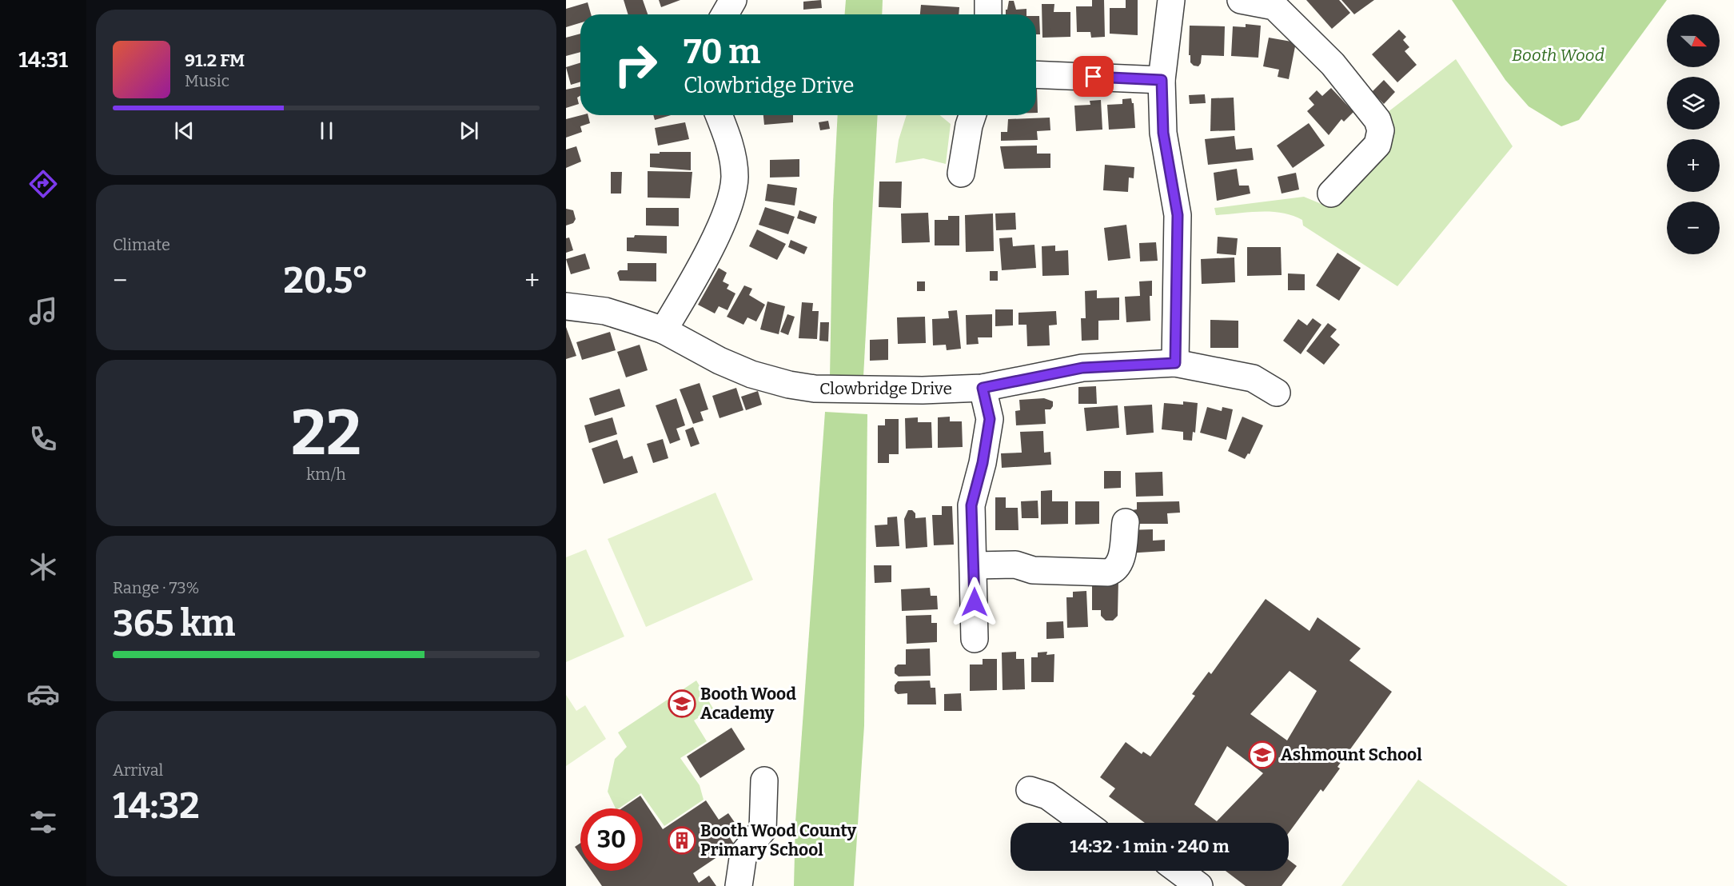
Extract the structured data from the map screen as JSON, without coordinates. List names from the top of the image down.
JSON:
{
  "streets": {
    "street": ["Clowbridge Drive"]
  },
  "parks": ["Booth Wood"],
  "places": {
    "school or university": ["Booth Wood Academy", "Ashmount School"],
    "building": ["Booth Wood County Primary School"]
  },
  "north": "right",
  "page": {
    "tabs": "14:31",
    "map_buttons": ["+", "−"],
    "turn": ["70 m", "Clowbridge Drive"],
    "song": ["91.2 FM", "Music"],
    "tile": [
      "Climate",
      ["22", "km/h"],
      ["Range · 73%", "365 km"],
      ["Arrival", "14:32"]
    ],
    "heat": ["−", "20.5°", "+"],
    "limit": "30",
    "trip": "14:32 · 1 min · 240 m"
  }
}
